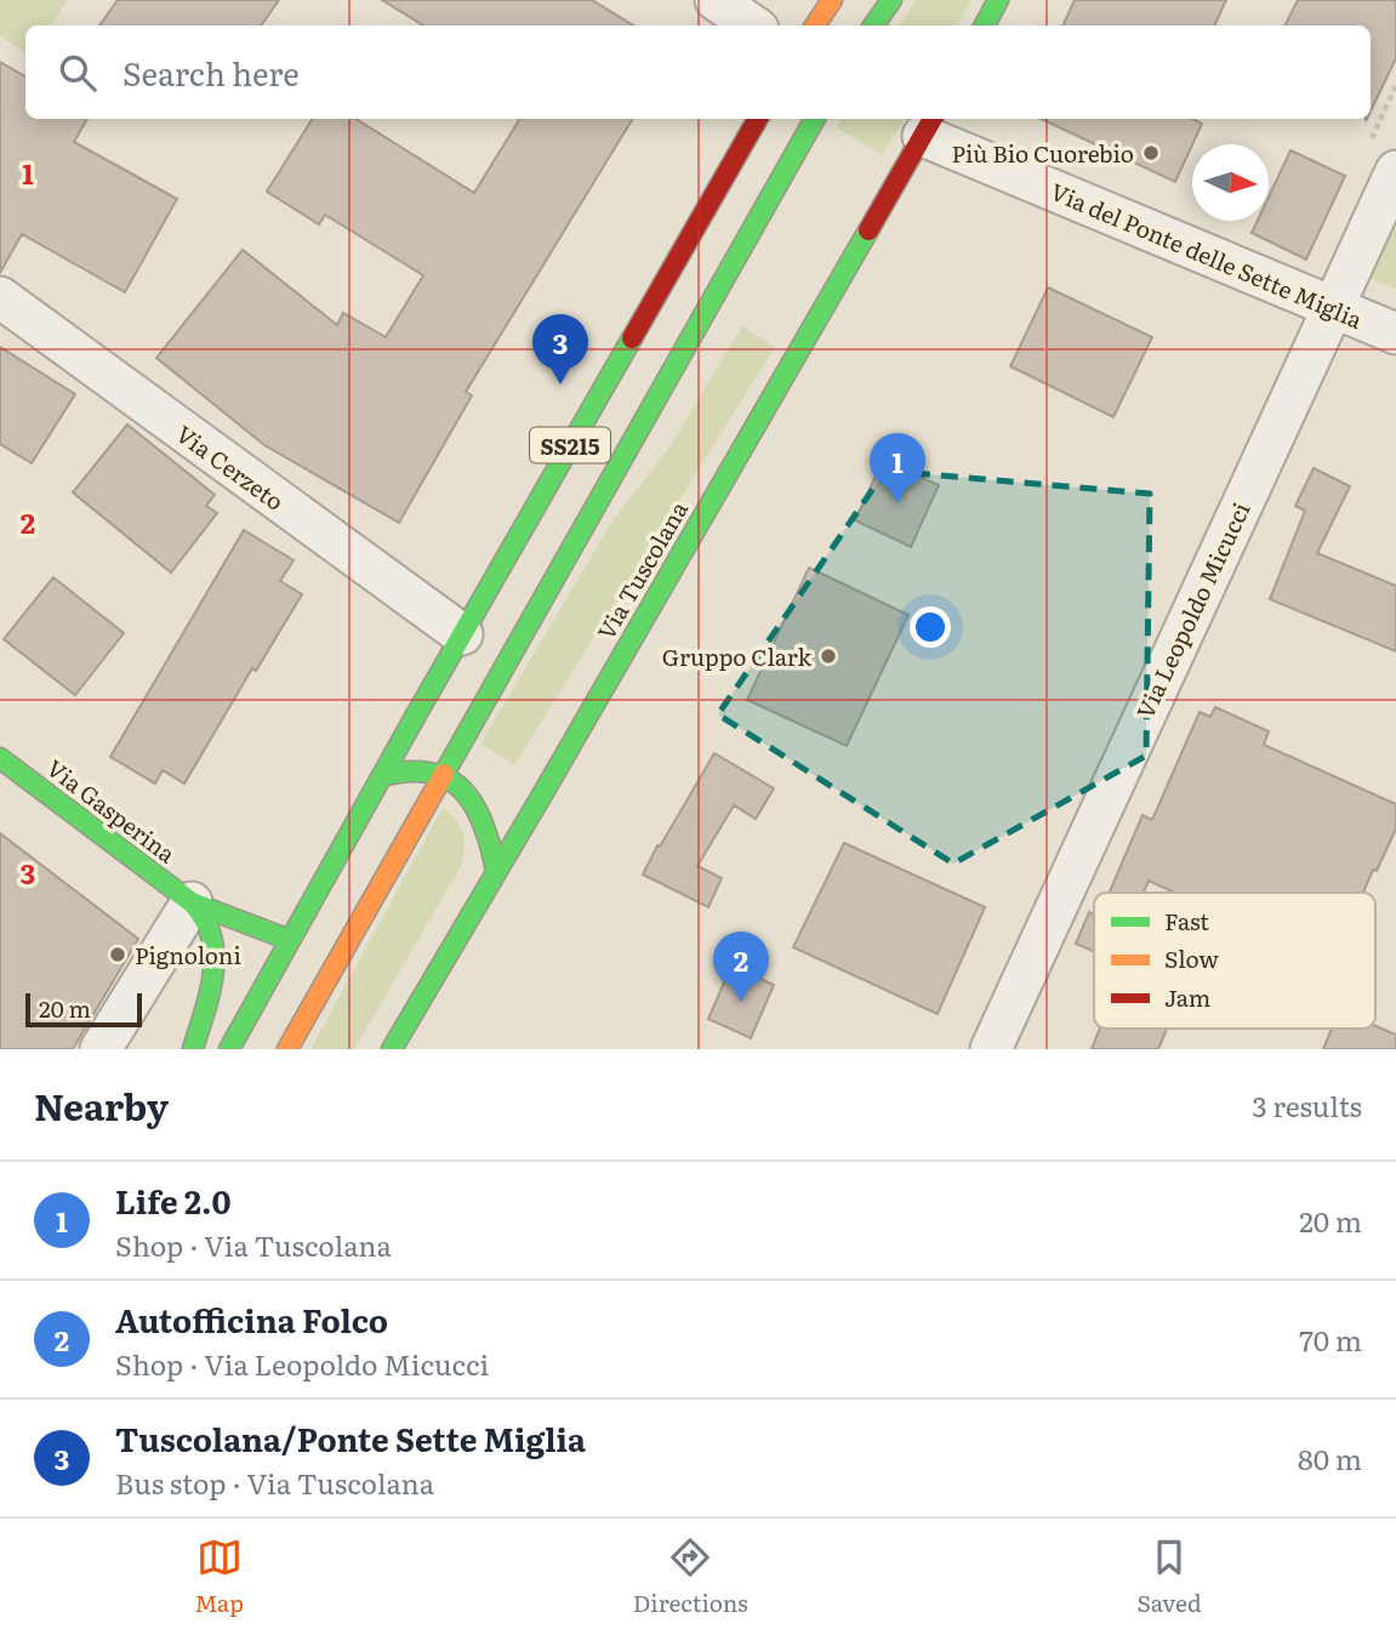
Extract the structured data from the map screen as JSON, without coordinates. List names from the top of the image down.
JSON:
{
  "streets": {
    "main road": ["SS215", "Via Tuscolana", "Via Gasperina"],
    "street": ["Via del Ponte delle Sette Miglia", "Via Cerzeto", "Via Leopoldo Micucci"]
  },
  "crossings": [
    ["Via del Ponte delle Sette Miglia", "Via Tuscolana"],
    ["Via del Ponte delle Sette Miglia", "Via Leopoldo Micucci"],
    ["SS215", "Via Cerzeto"]
  ],
  "places": ["Più Bio Cuorebio", "Gruppo Clark", "Pignoloni"],
  "legend": ["Fast", "Slow", "Jam"],
  "scale_bar": "20 m",
  "north": "right",
  "page": {
    "search": "Search here",
    "pins": ["3", "1", "2"],
    "scale": "20 m",
    "heading": ["Nearby", "3 results"],
    "list": [
      {
        "mark": "1",
        "name": "Life 2.0",
        "note": "Shop · Via Tuscolana",
        "value": "20 m"
      },
      {
        "mark": "2",
        "name": "Autofficina Folco",
        "note": "Shop · Via Leopoldo Micucci",
        "value": "70 m"
      },
      {
        "mark": "3",
        "name": "Tuscolana/Ponte Sette Miglia",
        "note": "Bus stop · Via Tuscolana",
        "value": "80 m"
      }
    ],
    "nav": ["Map", "Directions", "Saved"]
  },
  "grid": {
    "rows": ["1", "2", "3"]
  }
}
